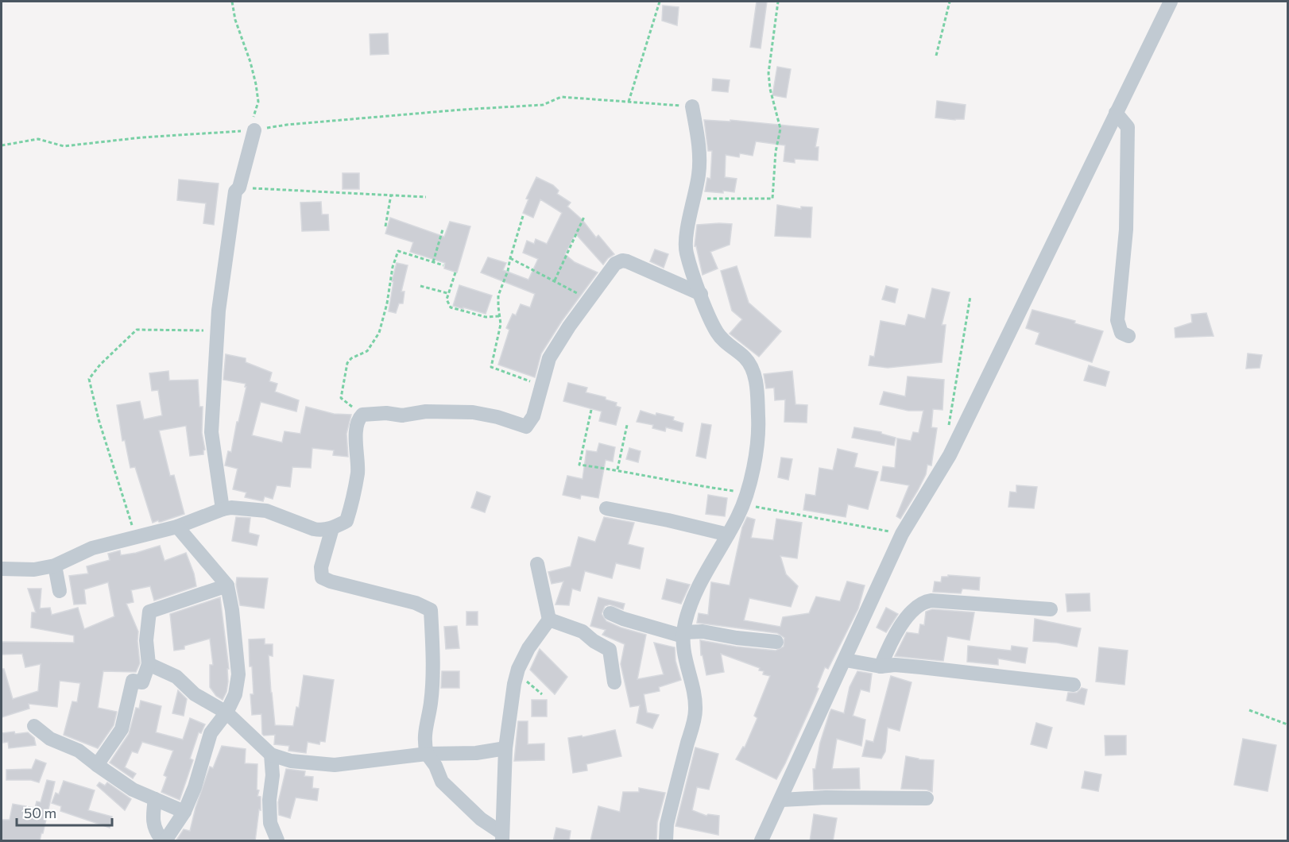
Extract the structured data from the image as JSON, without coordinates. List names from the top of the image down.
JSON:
{
  "scale_bar": "50 m"
}
